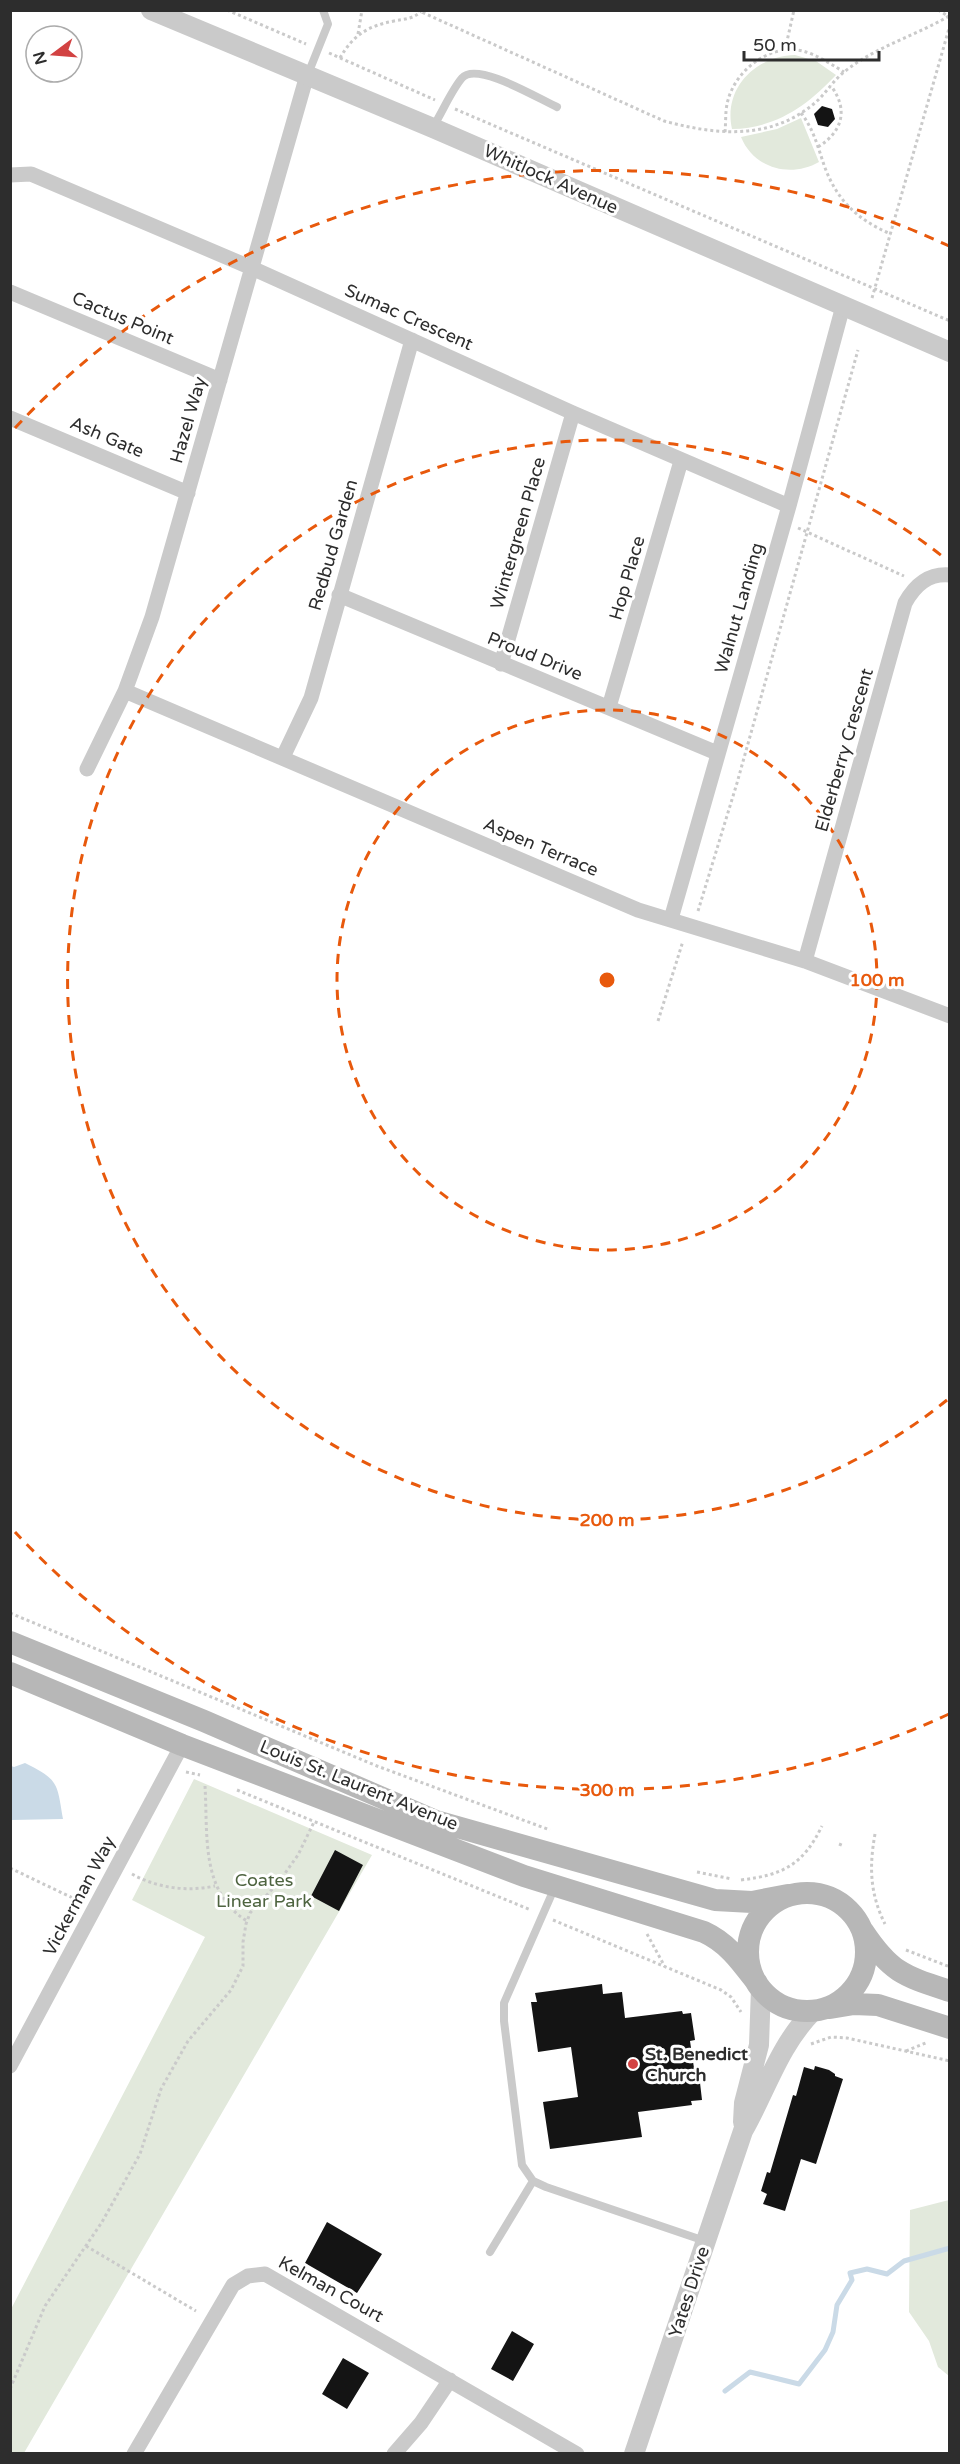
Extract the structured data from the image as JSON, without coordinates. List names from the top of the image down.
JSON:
{
  "streets": {
    "main road": ["Louis St. Laurent Avenue"],
    "street": [
      "Whitlock Avenue",
      "Sumac Crescent",
      "Cactus Point",
      "Hazel Way",
      "Ash Gate",
      "Wintergreen Place",
      "Redbud Garden",
      "Hop Place",
      "Walnut Landing",
      "Proud Drive",
      "Elderberry Crescent",
      "Aspen Terrace",
      "Vickerman Way",
      "Kelman Court",
      "Yates Drive"
    ]
  },
  "crossings": [
    ["Whitlock Avenue", "Hazel Way"],
    ["Whitlock Avenue", "Walnut Landing"],
    ["Sumac Crescent", "Hazel Way"],
    ["Sumac Crescent", "Wintergreen Place"],
    ["Sumac Crescent", "Redbud Garden"],
    ["Sumac Crescent", "Hop Place"],
    ["Sumac Crescent", "Walnut Landing"],
    ["Cactus Point", "Hazel Way"],
    ["Hazel Way", "Ash Gate"],
    ["Hazel Way", "Aspen Terrace"],
    ["Wintergreen Place", "Proud Drive"],
    ["Redbud Garden", "Proud Drive"],
    ["Redbud Garden", "Aspen Terrace"],
    ["Hop Place", "Proud Drive"],
    ["Walnut Landing", "Proud Drive"],
    ["Walnut Landing", "Aspen Terrace"],
    ["Elderberry Crescent", "Aspen Terrace"],
    ["Louis St. Laurent Avenue", "Vickerman Way"],
    ["Louis St. Laurent Avenue", "Yates Drive"]
  ],
  "parks": ["Coates Linear Park"],
  "places": ["St. Benedict Church"],
  "scale_bar": "50 m",
  "north": "left",
  "rings": ["100 m", "200 m", "300 m"]
}
